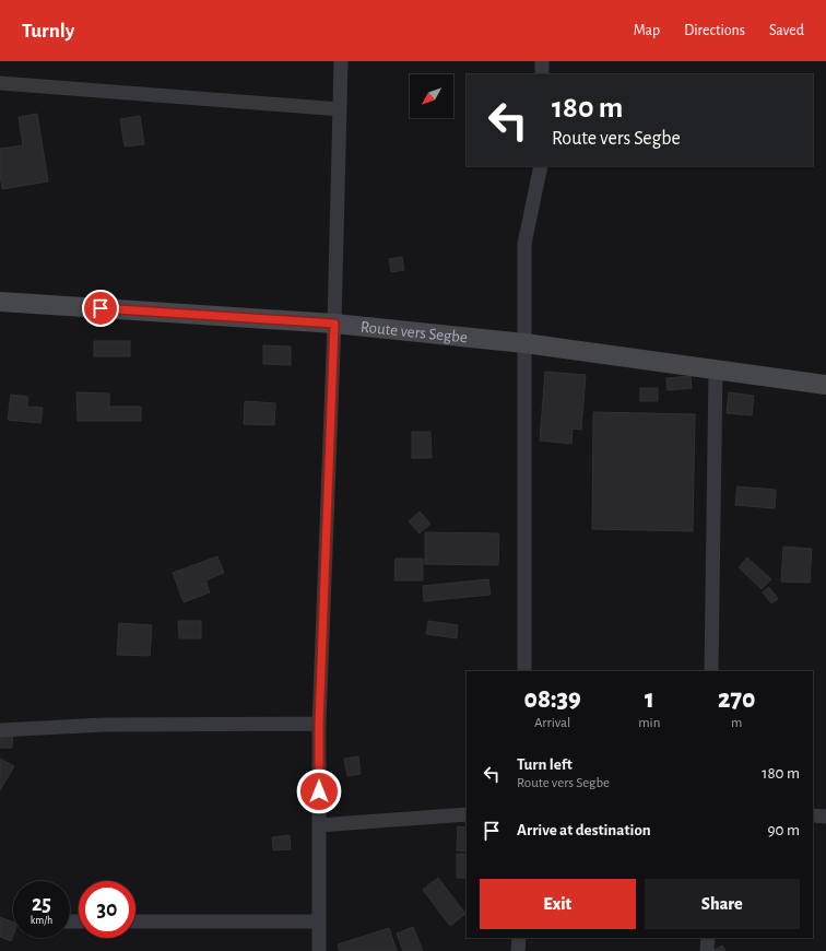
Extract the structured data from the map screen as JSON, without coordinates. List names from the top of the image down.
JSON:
{
  "streets": {
    "main road": ["Route vers Segbe"]
  },
  "north": "bottom left",
  "page": {
    "header": "Turnly",
    "nav": ["Map", "Directions", "Saved"],
    "turn": ["180 m", "Route vers Segbe"],
    "eta": [
      "08:39",
      "Arrival",
      "1",
      "min",
      "270",
      "m"
    ],
    "list": [
      {
        "name": "Turn left",
        "note": "Route vers Segbe",
        "value": "180 m"
      },
      {
        "name": "Arrive at destination",
        "value": "90 m"
      }
    ],
    "buttons": ["Exit", "Share"],
    "speed": "25 km/h",
    "limit": "30"
  }
}
